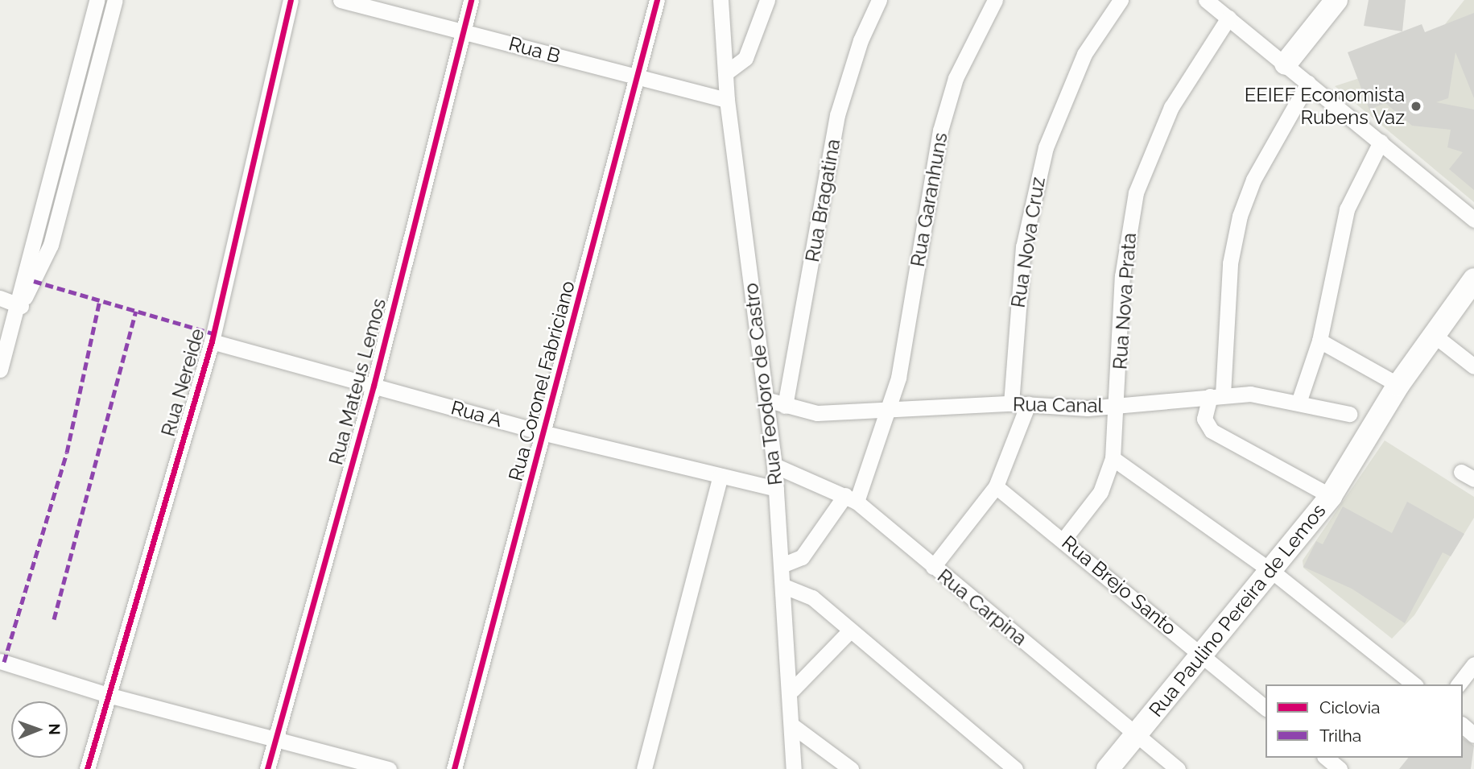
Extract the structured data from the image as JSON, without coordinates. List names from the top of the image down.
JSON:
{
  "streets": {
    "street": [
      "Rua B",
      "Rua Garanhuns",
      "Rua Bragatina",
      "Rua Nova Cruz",
      "Rua Nova Prata",
      "Rua Coronel Fabriciano",
      "Rua Mateus Lemos",
      "Rua Nereide",
      "Rua Teodoro de Castro",
      "Rua Canal",
      "Rua A",
      "Rua Brejo Santo",
      "Rua Carpina",
      "Rua Paulino Pereira de Lemos"
    ]
  },
  "crossings": [
    ["Rua B", "Rua Coronel Fabriciano"],
    ["Rua B", "Rua Mateus Lemos"],
    ["Rua B", "Rua Teodoro de Castro"],
    ["Rua Garanhuns", "Rua Teodoro de Castro"],
    ["Rua Garanhuns", "Rua Canal"],
    ["Rua Garanhuns", "Rua Carpina"],
    ["Rua Bragatina", "Rua Canal"],
    ["Rua Nova Cruz", "Rua Canal"],
    ["Rua Nova Prata", "Rua Canal"],
    ["Rua Nova Prata", "Rua Brejo Santo"],
    ["Rua Coronel Fabriciano", "Rua A"],
    ["Rua Mateus Lemos", "Rua A"],
    ["Rua Nereide", "Rua A"],
    ["Rua Teodoro de Castro", "Rua Canal"],
    ["Rua Teodoro de Castro", "Rua A"],
    ["Rua Teodoro de Castro", "Rua Carpina"],
    ["Rua Brejo Santo", "Rua Paulino Pereira de Lemos"],
    ["Rua Carpina", "Rua Paulino Pereira de Lemos"]
  ],
  "places": ["EEIEF Economista Rubens Vaz"],
  "legend": ["Ciclovia", "Trilha"],
  "north": "right"
}
